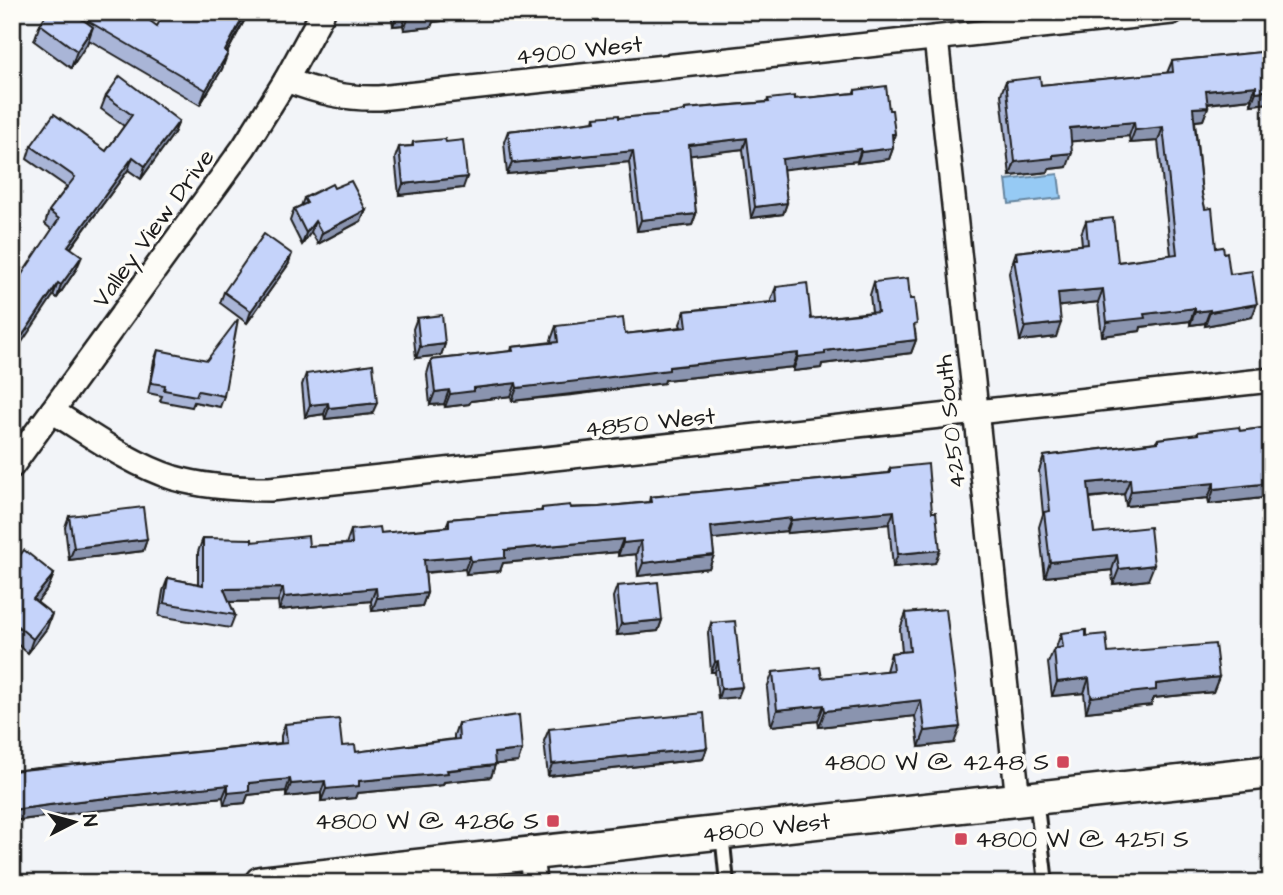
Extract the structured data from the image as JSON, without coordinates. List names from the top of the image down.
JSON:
{
  "streets": {
    "main road": ["4800 West"],
    "street": [
      "4900 West",
      "Valley View Drive",
      "4850 West",
      "4250 South"
    ]
  },
  "crossings": [
    ["4900 West", "Valley View Drive"],
    ["4900 West", "4250 South"],
    ["Valley View Drive", "4850 West"],
    ["4850 West", "4250 South"],
    ["4250 South", "4800 West"]
  ],
  "places": {
    "transit": ["4800 W @ 4248 S", "4800 W @ 4286 S", "4800 W @ 4251 S"]
  },
  "north": "right"
}
